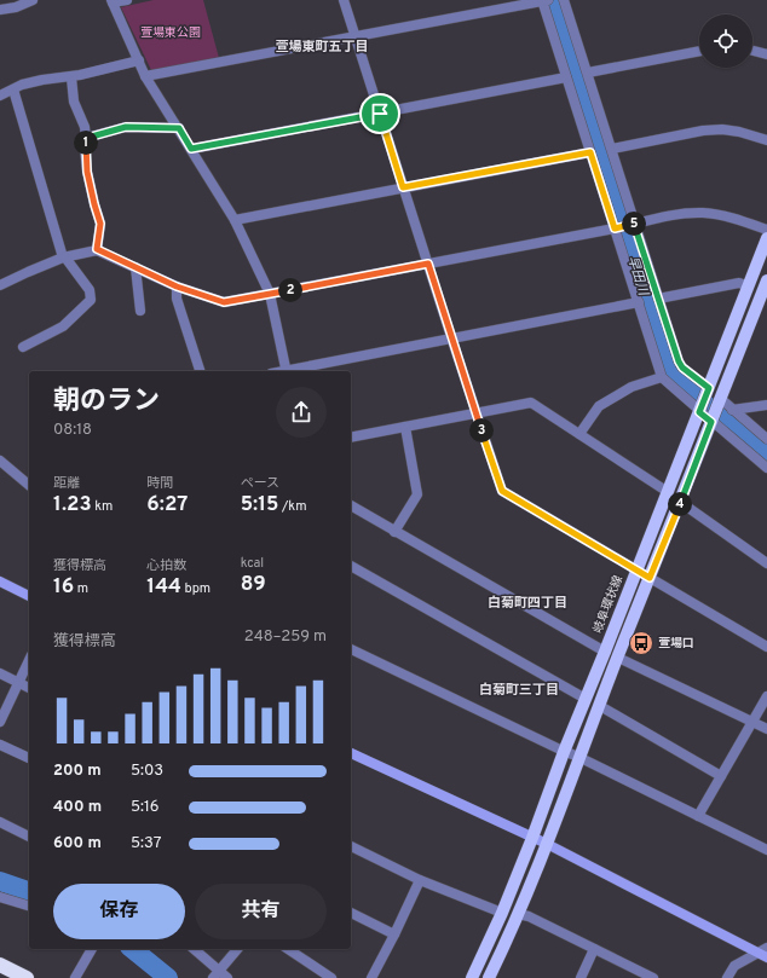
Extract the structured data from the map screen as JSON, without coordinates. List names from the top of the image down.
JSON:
{
  "streets": {
    "main road": ["岐阜環状線"]
  },
  "districts": ["萱場東町五丁目", "白菊町四丁目", "白菊町三丁目"],
  "water": ["早田川"],
  "parks": ["萱場東公園"],
  "places": {
    "bus stop": ["萱場口"]
  },
  "page": {
    "pins": [
      "1",
      "5",
      "2",
      "3",
      "4"
    ],
    "heading": ["朝のラン", "08:18"],
    "stats": [
      ["距離", "1.23 km"],
      ["時間", "6:27"],
      ["ペース", "5:15 /km"],
      ["獲得標高", "16 m"],
      ["心拍数", "144 bpm"],
      ["kcal", "89"]
    ],
    "chart": ["獲得標高", "248–259 m"],
    "list": [
      {
        "name": "200 m",
        "note": "5:03"
      },
      {
        "name": "400 m",
        "note": "5:16"
      },
      {
        "name": "600 m",
        "note": "5:37"
      }
    ],
    "buttons": ["保存", "共有"]
  }
}
